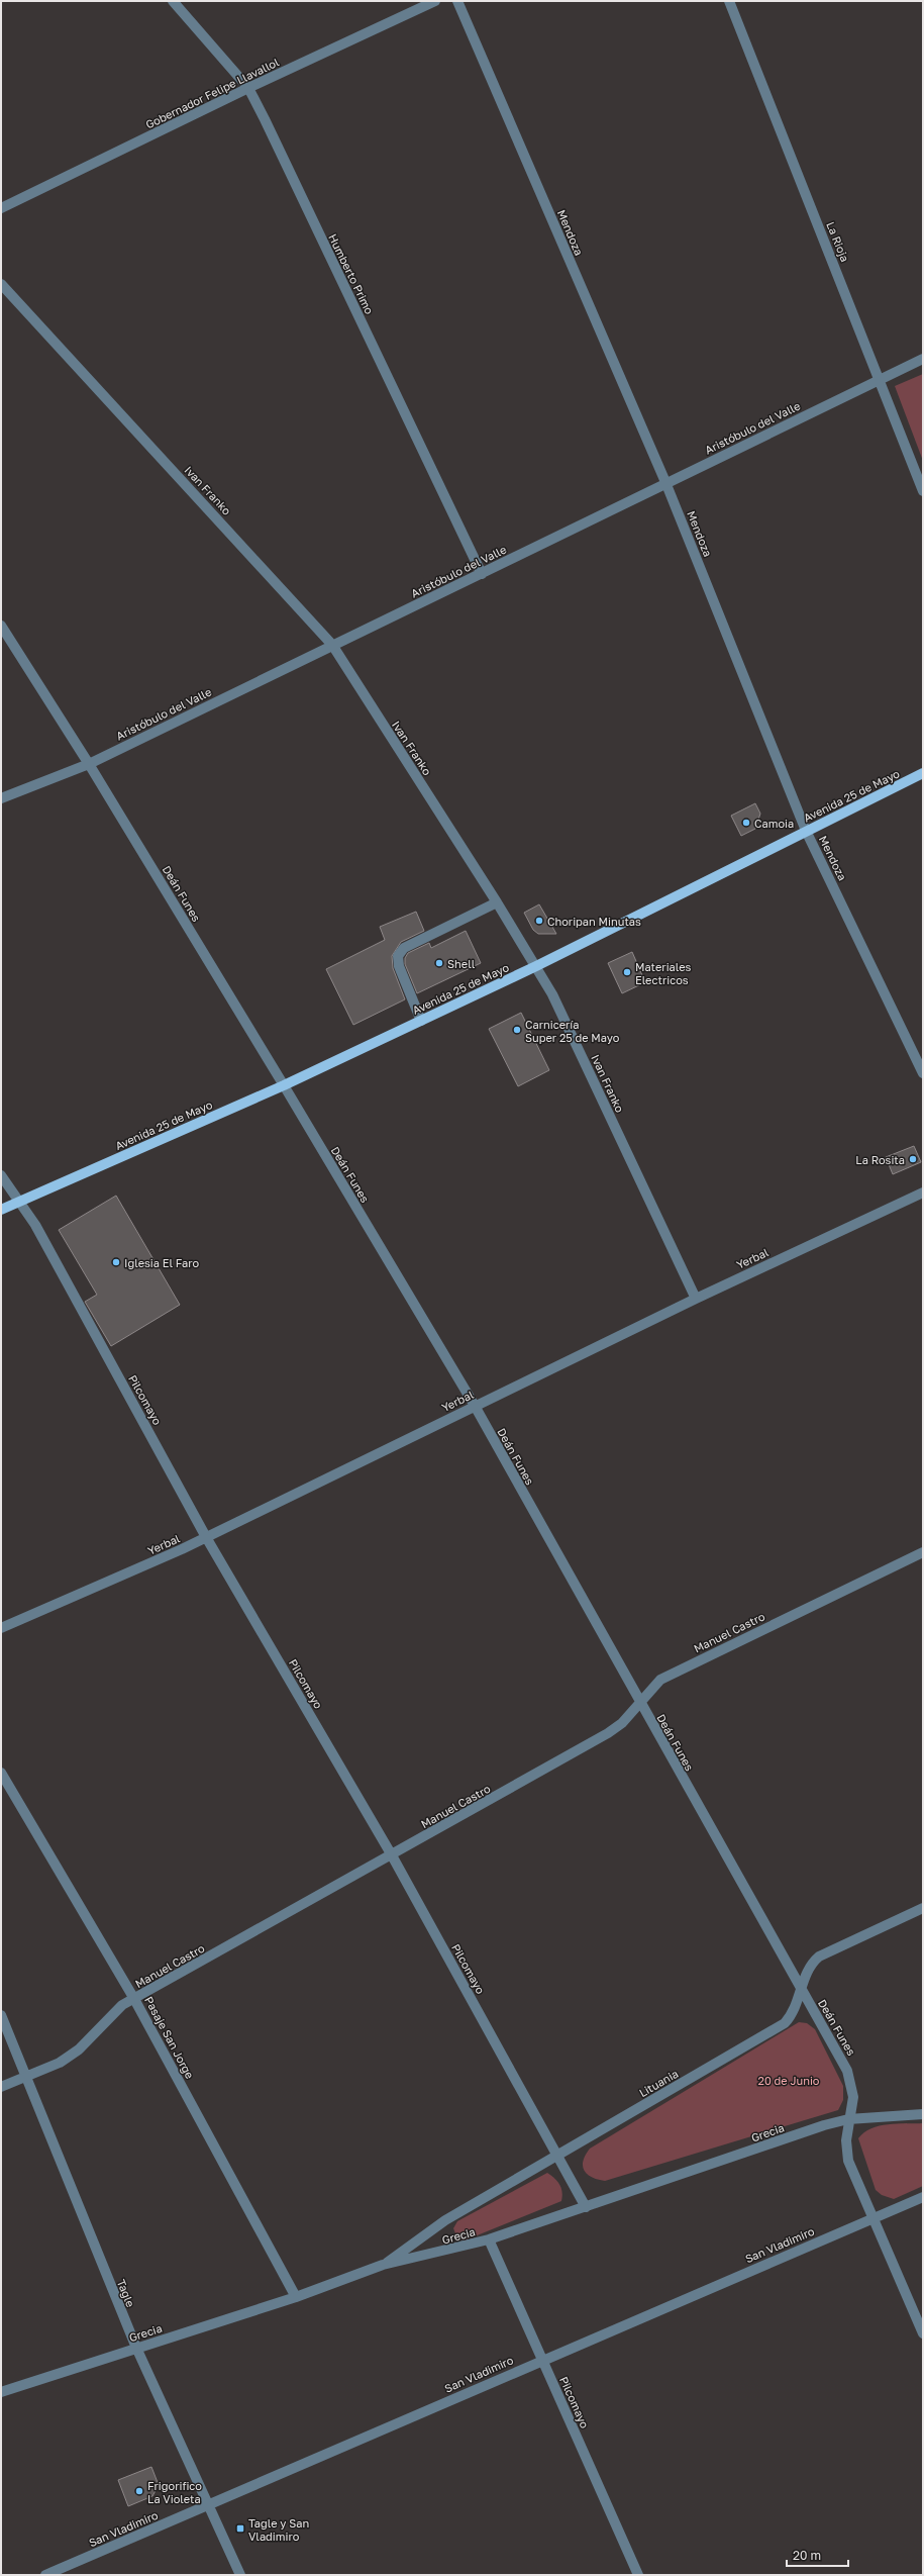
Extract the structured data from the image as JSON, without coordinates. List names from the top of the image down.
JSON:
{
  "streets": {
    "main road": ["Avenida 25 de Mayo"],
    "street": [
      "Gobernador Felipe Llavallol",
      "Mendoza",
      "La Rioja",
      "Humberto Primo",
      "Aristóbulo del Valle",
      "Ivan Franko",
      "Deán Funes",
      "Yerbal",
      "Pilcomayo",
      "Manuel Castro",
      "Pasaje San Jorge",
      "Lituania",
      "Grecia",
      "San Vladimiro",
      "Tagle"
    ]
  },
  "crossings": [
    ["Gobernador Felipe Llavallol", "Humberto Primo"],
    ["Mendoza", "Aristóbulo del Valle"],
    ["Mendoza", "Avenida 25 de Mayo"],
    ["La Rioja", "Aristóbulo del Valle"],
    ["Humberto Primo", "Aristóbulo del Valle"],
    ["Aristóbulo del Valle", "Ivan Franko"],
    ["Aristóbulo del Valle", "Deán Funes"],
    ["Ivan Franko", "Avenida 25 de Mayo"],
    ["Ivan Franko", "Yerbal"],
    ["Avenida 25 de Mayo", "Deán Funes"],
    ["Avenida 25 de Mayo", "Pilcomayo"],
    ["Deán Funes", "Yerbal"],
    ["Deán Funes", "Manuel Castro"],
    ["Deán Funes", "Lituania"],
    ["Deán Funes", "Grecia"],
    ["Deán Funes", "San Vladimiro"],
    ["Yerbal", "Pilcomayo"],
    ["Pilcomayo", "Manuel Castro"],
    ["Pilcomayo", "Lituania"],
    ["Pilcomayo", "Grecia"],
    ["Pilcomayo", "San Vladimiro"],
    ["Manuel Castro", "Pasaje San Jorge"],
    ["Manuel Castro", "Tagle"],
    ["Pasaje San Jorge", "Grecia"],
    ["Lituania", "Grecia"],
    ["Grecia", "Tagle"],
    ["San Vladimiro", "Tagle"]
  ],
  "parks": ["20 de Junio"],
  "places": {
    "other": [
      "Camoia",
      "Choripan Minutas",
      "Shell",
      "Materiales Electricos",
      "Carnicería Super 25 de Mayo",
      "La Rosita",
      "Iglesia El Faro",
      "Frigorifico La Violeta"
    ],
    "transit": ["Tagle y San Vladimiro"]
  },
  "scale_bar": "20 m"
}
